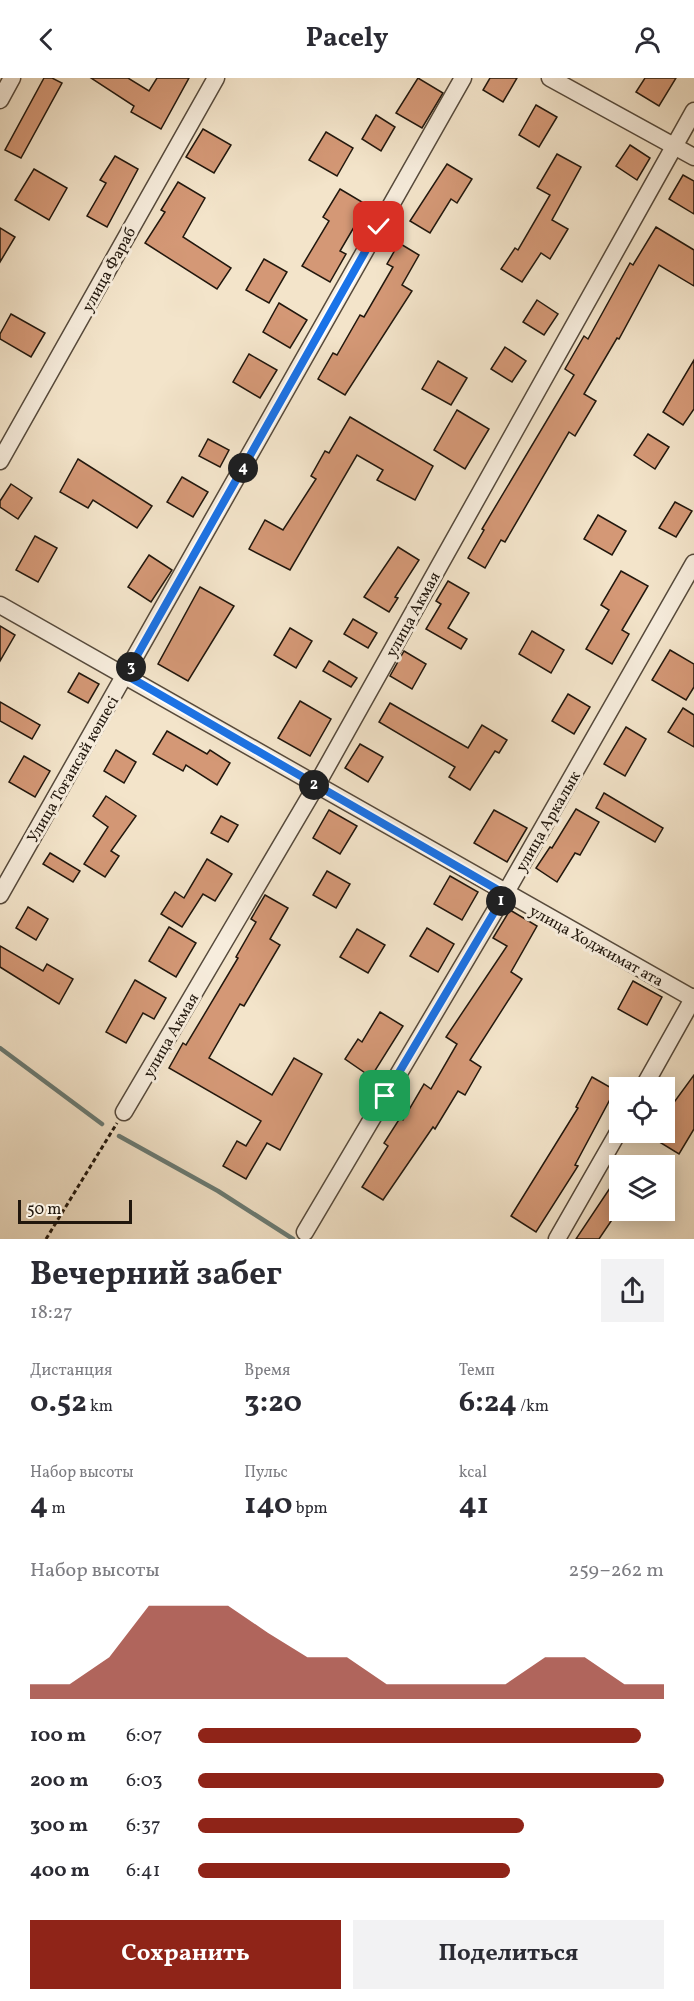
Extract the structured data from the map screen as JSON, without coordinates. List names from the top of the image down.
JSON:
{
  "streets": {
    "street": [
      "улица Фараб",
      "улица Акмая",
      "Улица Тоғансай көшесі",
      "улица Аркалык",
      "улица Ходжимат ата"
    ]
  },
  "crossings": [
    ["улица Акмая", "улица Ходжимат ата"],
    ["Улица Тоғансай көшесі", "улица Ходжимат ата"],
    ["улица Аркалык", "улица Ходжимат ата"]
  ],
  "scale_bar": "50 m",
  "page": {
    "header": "Pacely",
    "pins": [
      "4",
      "3",
      "2",
      "1"
    ],
    "scale": "50 m",
    "heading": ["Вечерний забег", "18:27"],
    "stats": [
      ["Дистанция", "0.52 km"],
      ["Время", "3:20"],
      ["Темп", "6:24 /km"],
      ["Набор высоты", "4 m"],
      ["Пульс", "140 bpm"],
      ["kcal", "41"]
    ],
    "chart": ["Набор высоты", "259–262 m"],
    "list": [
      {
        "name": "100 m",
        "note": "6:07"
      },
      {
        "name": "200 m",
        "note": "6:03"
      },
      {
        "name": "300 m",
        "note": "6:37"
      },
      {
        "name": "400 m",
        "note": "6:41"
      }
    ],
    "buttons": ["Сохранить", "Поделиться"]
  }
}
